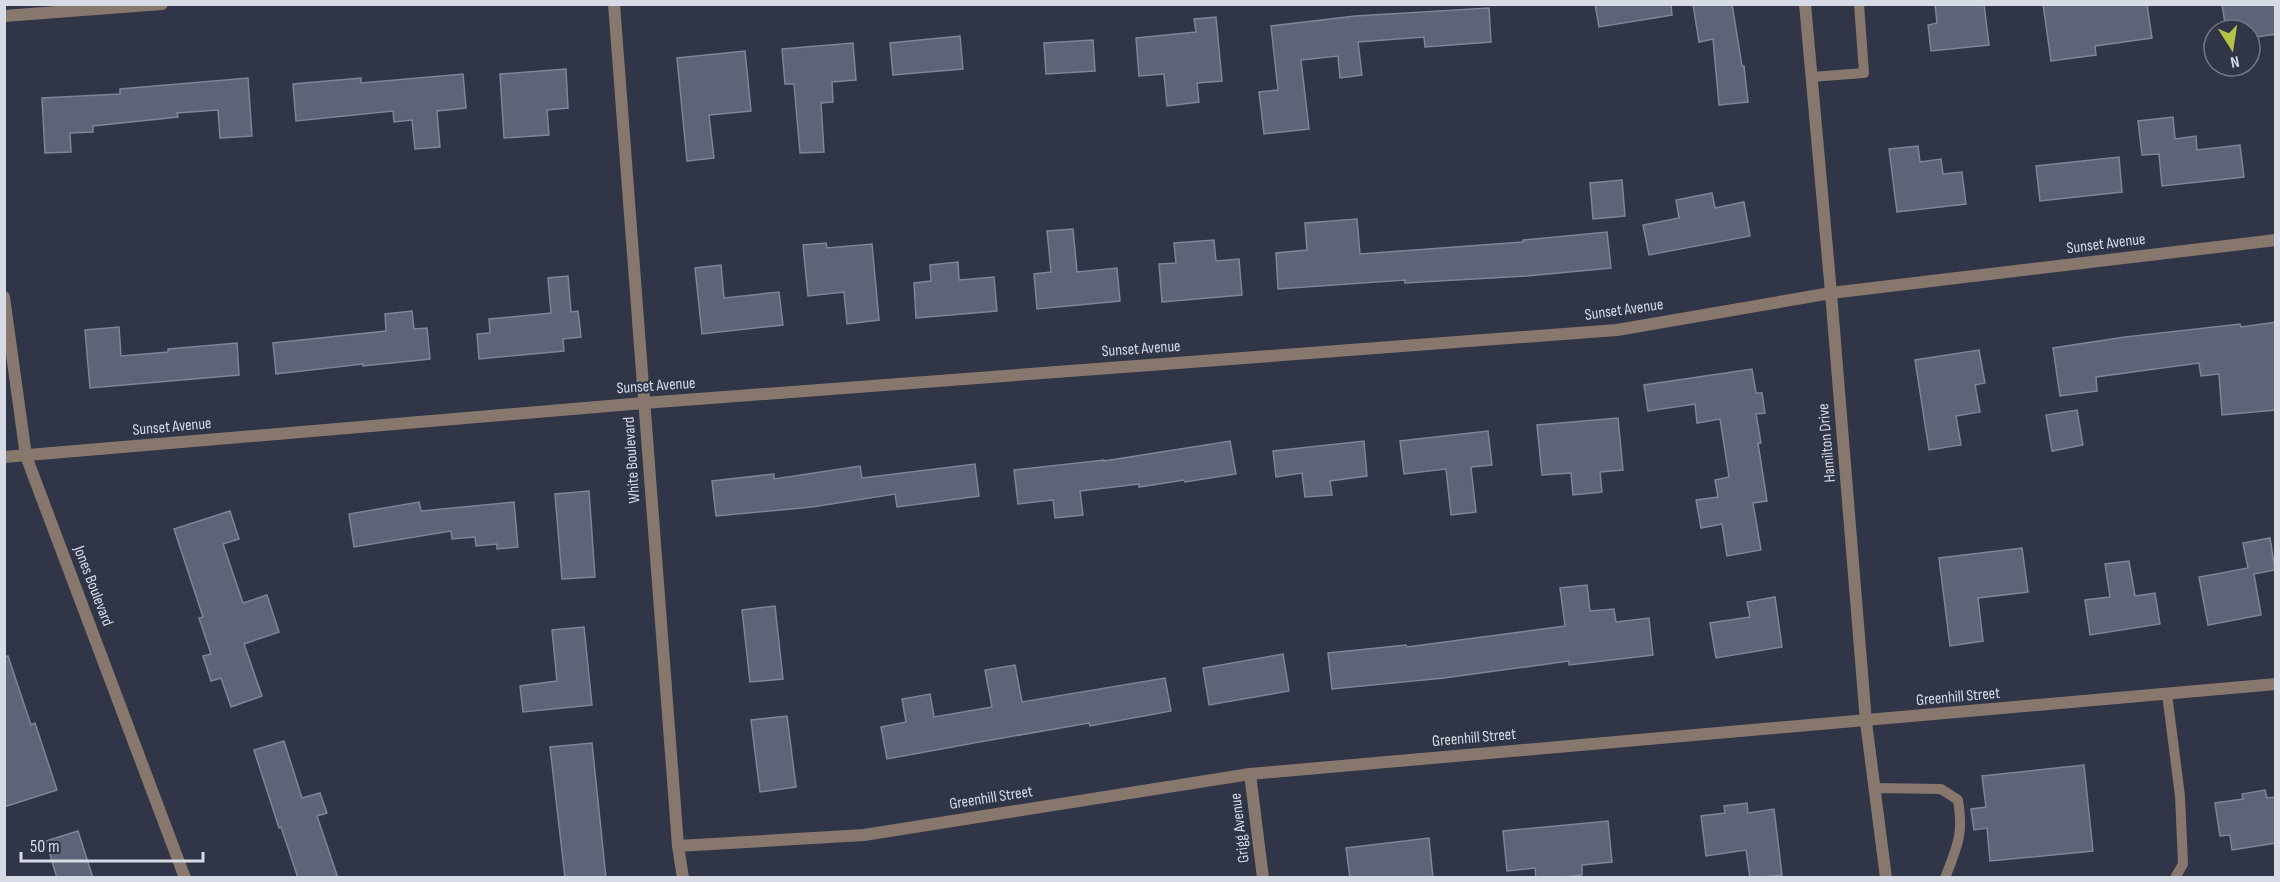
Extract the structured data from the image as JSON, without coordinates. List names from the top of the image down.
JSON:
{
  "streets": {
    "street": [
      "Sunset Avenue",
      "Hamilton Drive",
      "White Boulevard",
      "Jones Boulevard",
      "Greenhill Street",
      "Grigg Avenue"
    ]
  },
  "crossings": [
    ["Sunset Avenue", "Hamilton Drive"],
    ["Sunset Avenue", "White Boulevard"],
    ["Sunset Avenue", "Jones Boulevard"],
    ["Hamilton Drive", "Greenhill Street"],
    ["White Boulevard", "Greenhill Street"],
    ["Greenhill Street", "Grigg Avenue"]
  ],
  "scale_bar": "50 m",
  "north": "bottom"
}
